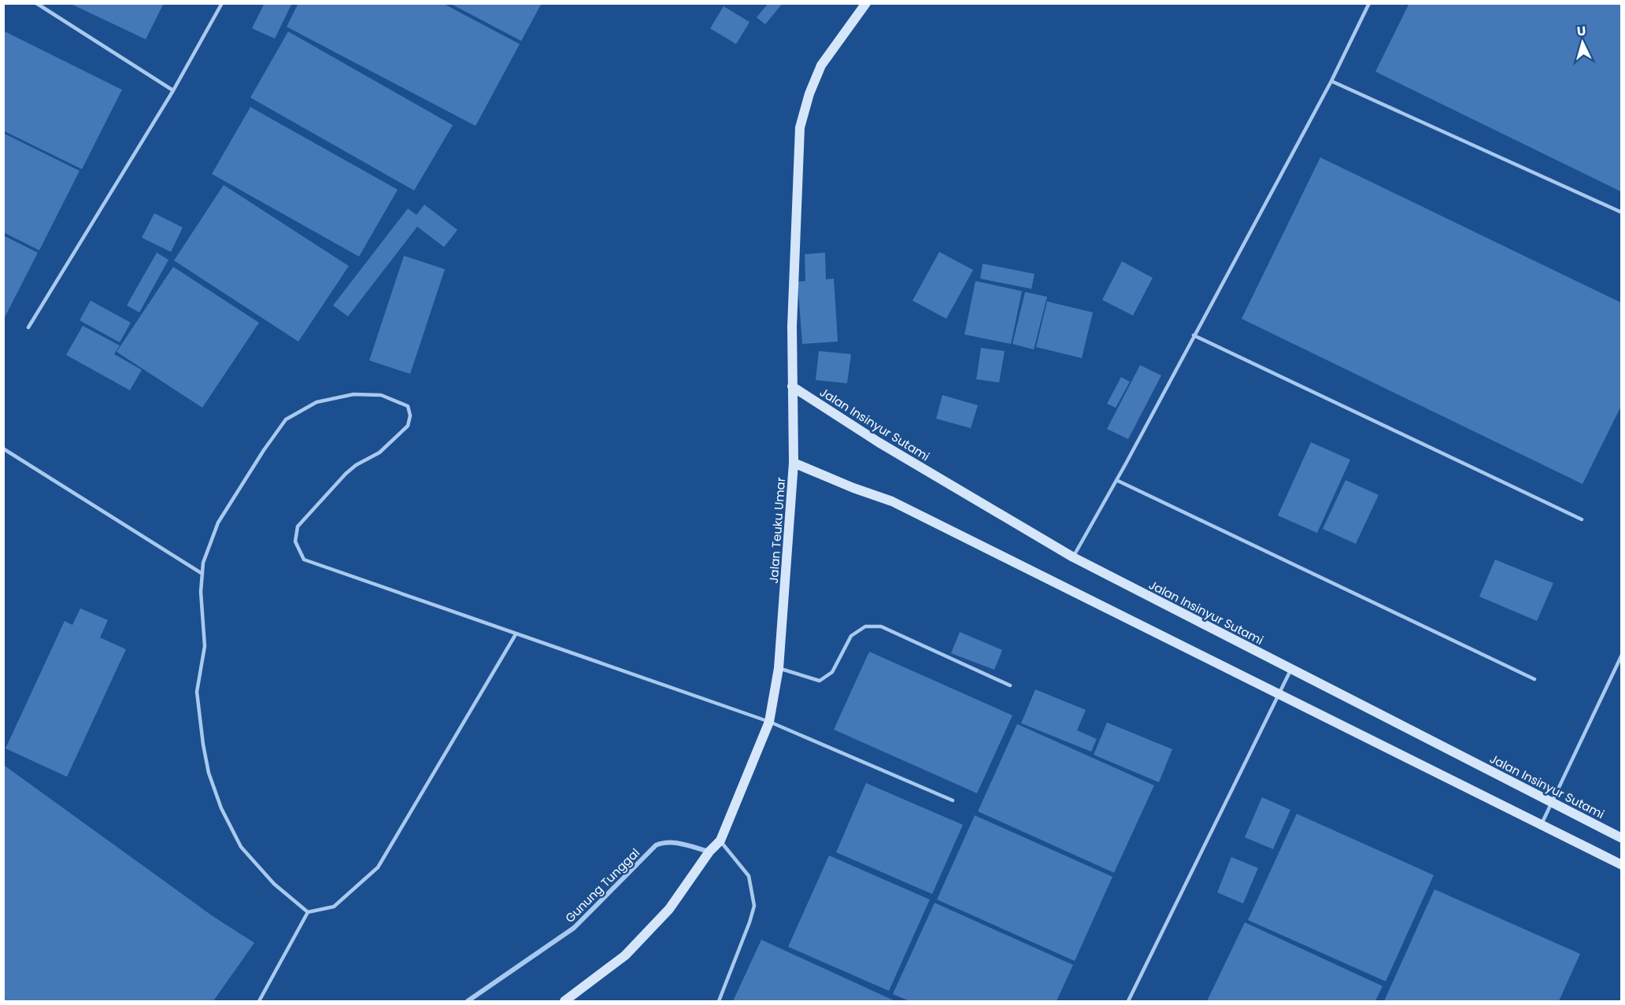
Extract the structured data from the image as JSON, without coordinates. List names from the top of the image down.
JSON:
{
  "streets": {
    "street": ["Jalan Insinyur Sutami", "Jalan Teuku Umar", "Gunung Tunggal"]
  },
  "crossings": [
    ["Jalan Insinyur Sutami", "Jalan Teuku Umar"],
    ["Jalan Teuku Umar", "Gunung Tunggal"]
  ],
  "north": "top"
}
